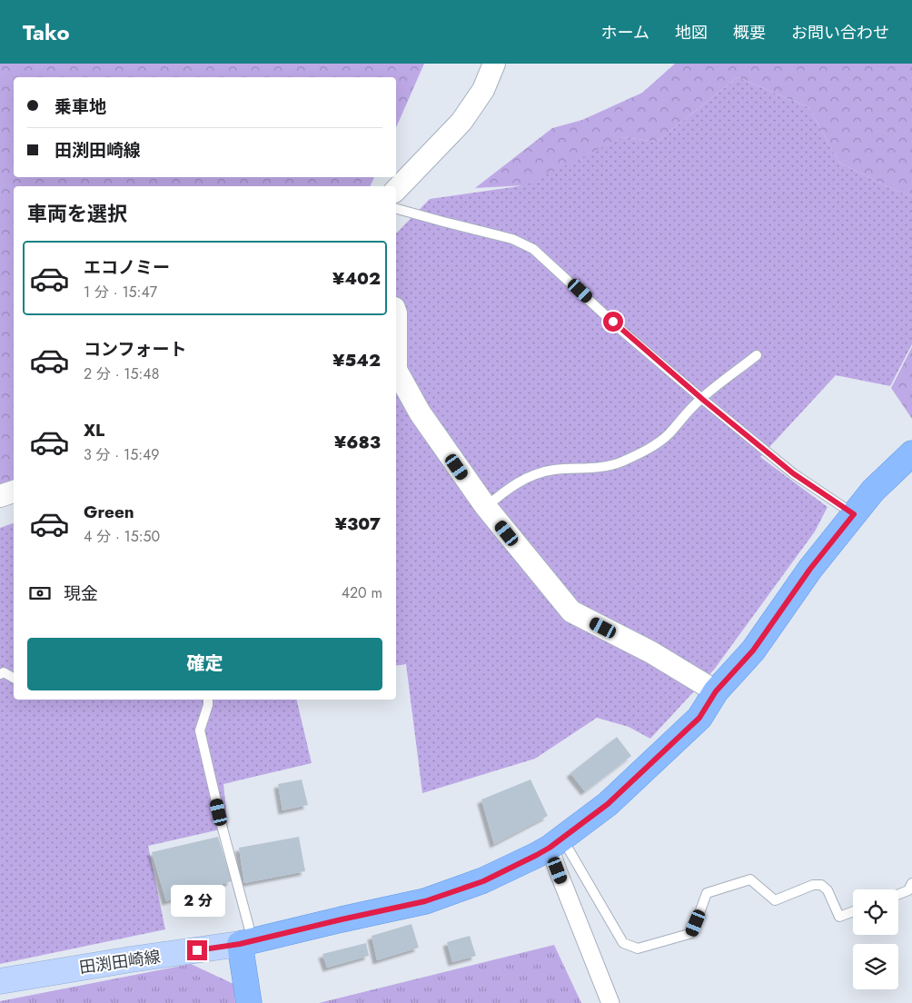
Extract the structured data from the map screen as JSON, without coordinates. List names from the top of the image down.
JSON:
{
  "streets": {
    "main road": ["田渕田崎線"]
  },
  "page": {
    "header": "Tako",
    "nav": [
      "ホーム",
      "地図",
      "概要",
      "お問い合わせ"
    ],
    "banner": ["乗車地", "田渕田崎線"],
    "heading": "車両を選択",
    "list": [
      {
        "name": "エコノミー",
        "note": "1 分 · 15:47",
        "value": "¥402"
      },
      {
        "name": "コンフォート",
        "note": "2 分 · 15:48",
        "value": "¥542"
      },
      {
        "name": "XL",
        "note": "3 分 · 15:49",
        "value": "¥683"
      },
      {
        "name": "Green",
        "note": "4 分 · 15:50",
        "value": "¥307"
      }
    ],
    "pay": ["現金", "420 m"],
    "buttons": "確定",
    "bubble": "2 分"
  }
}
